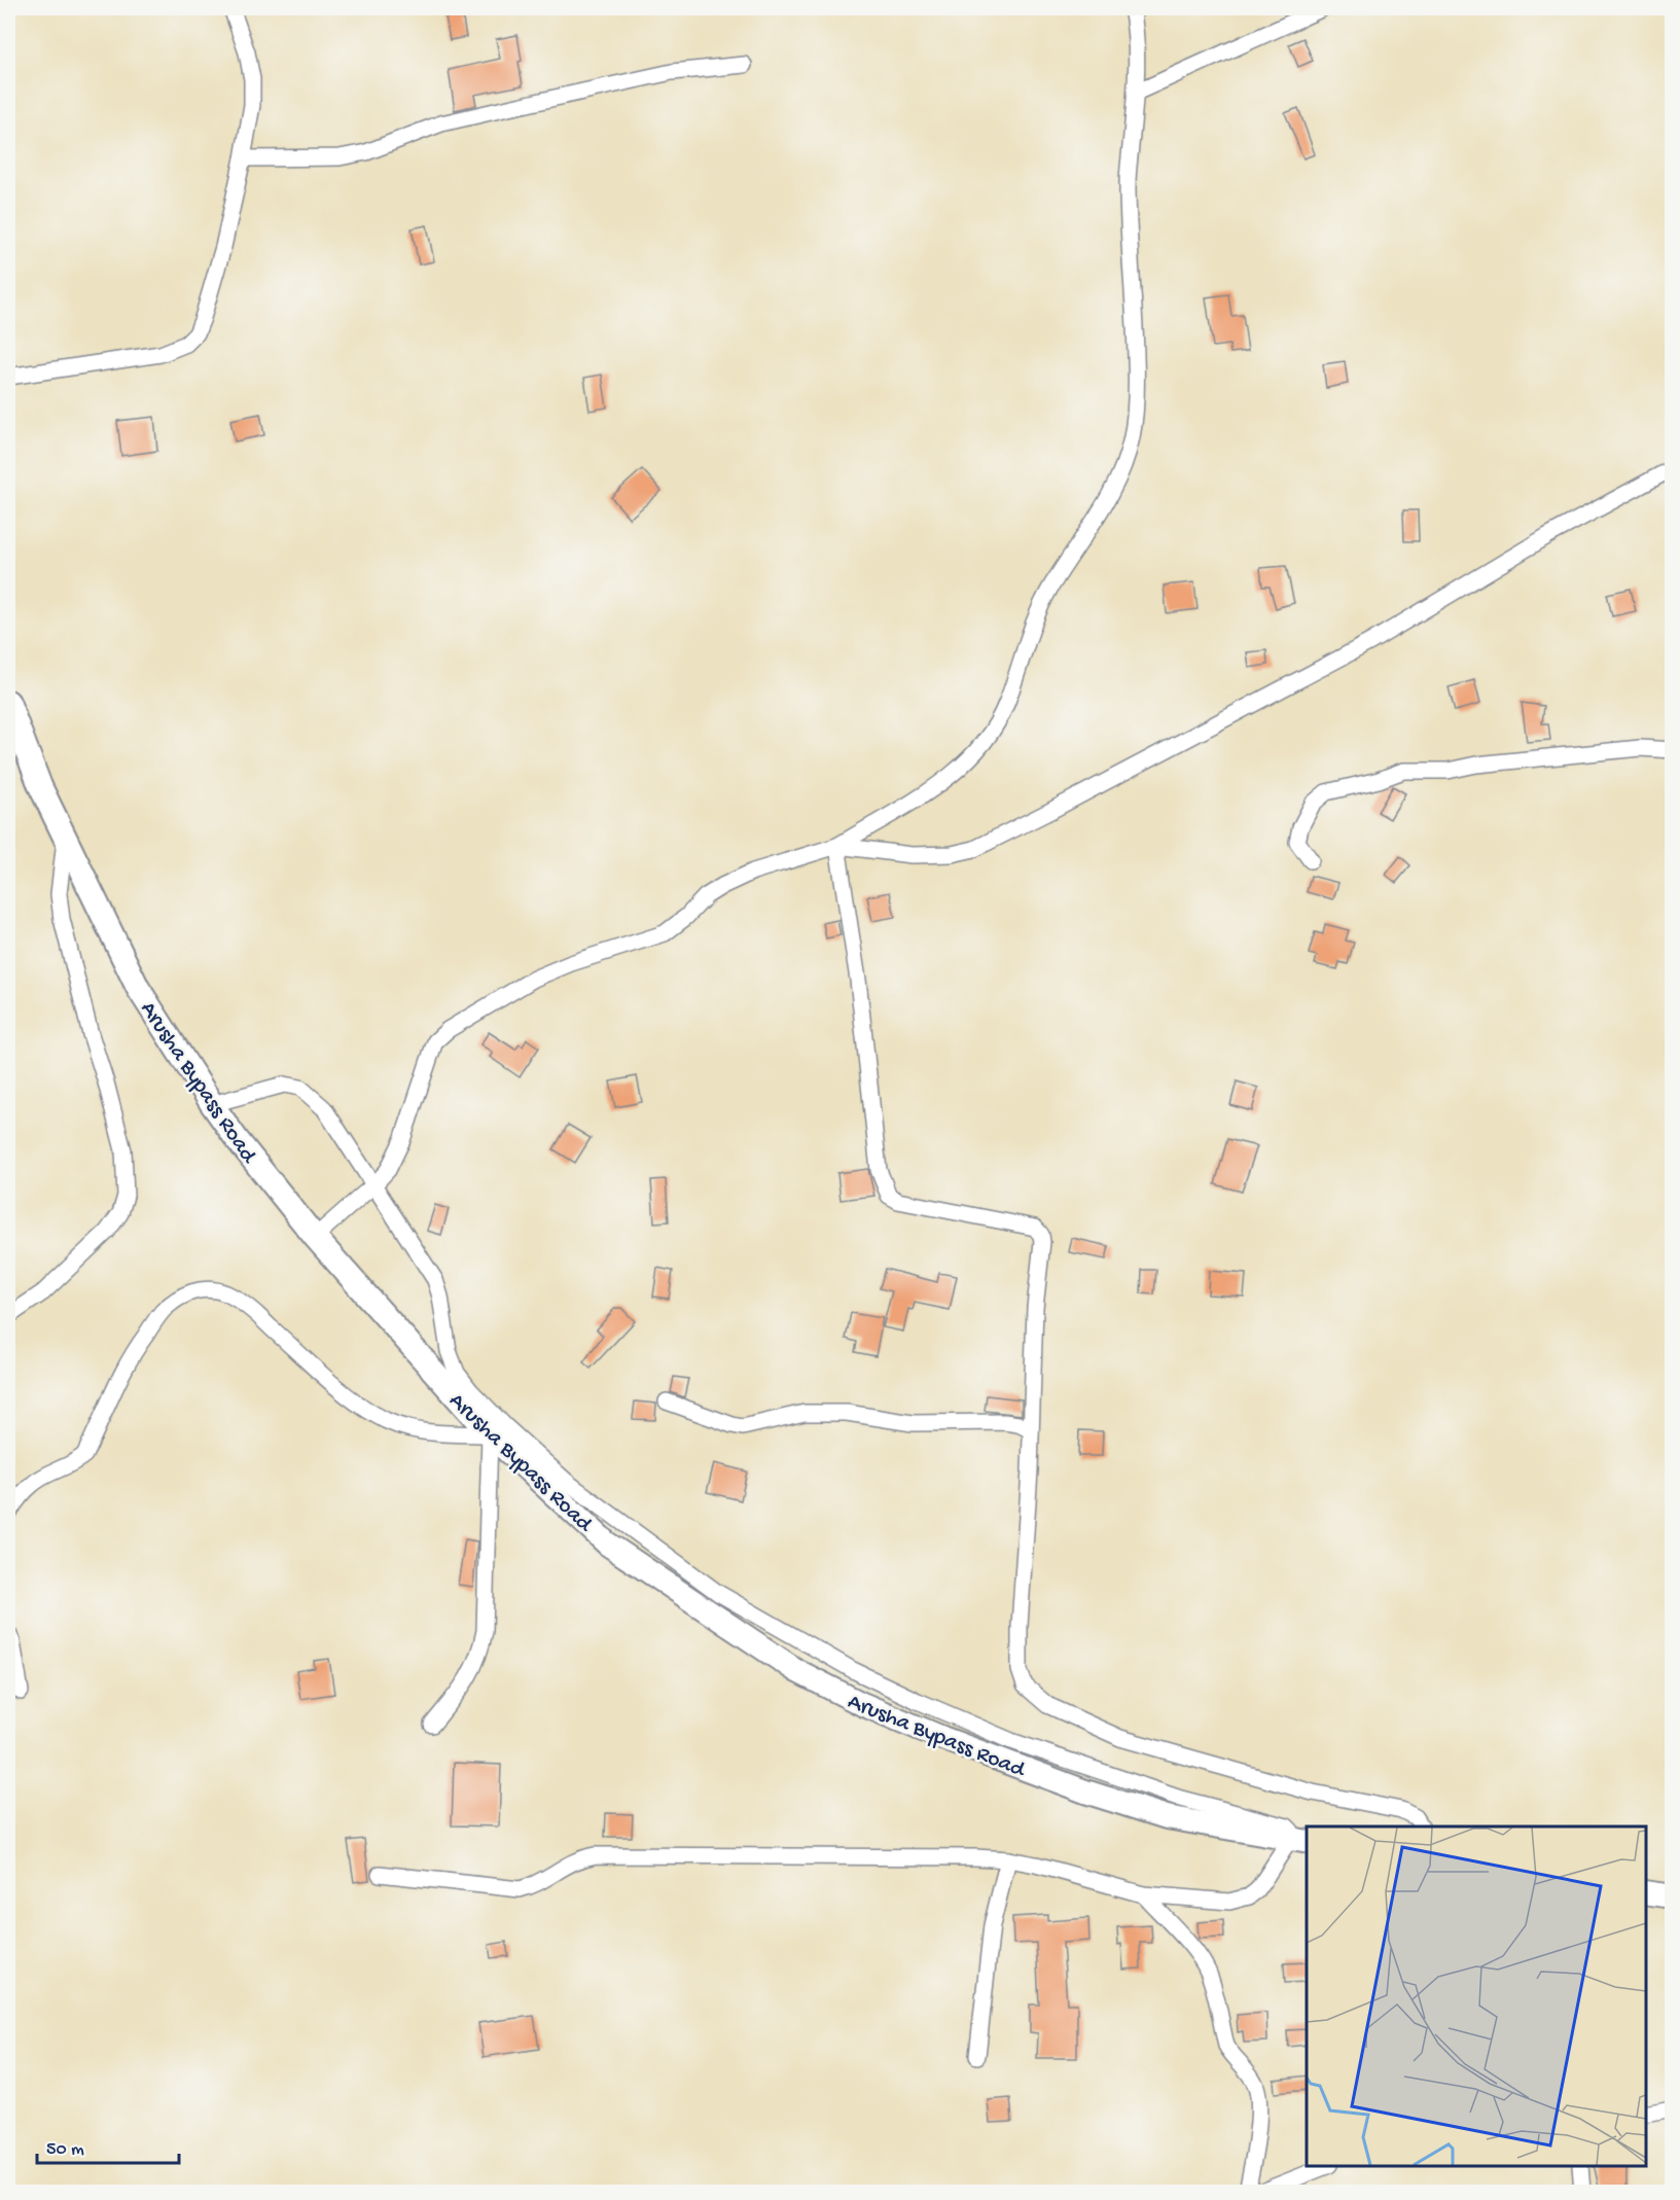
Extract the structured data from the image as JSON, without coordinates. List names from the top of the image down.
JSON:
{
  "streets": {
    "main road": ["Arusha Bypass Road"]
  },
  "scale_bar": "50 m"
}
